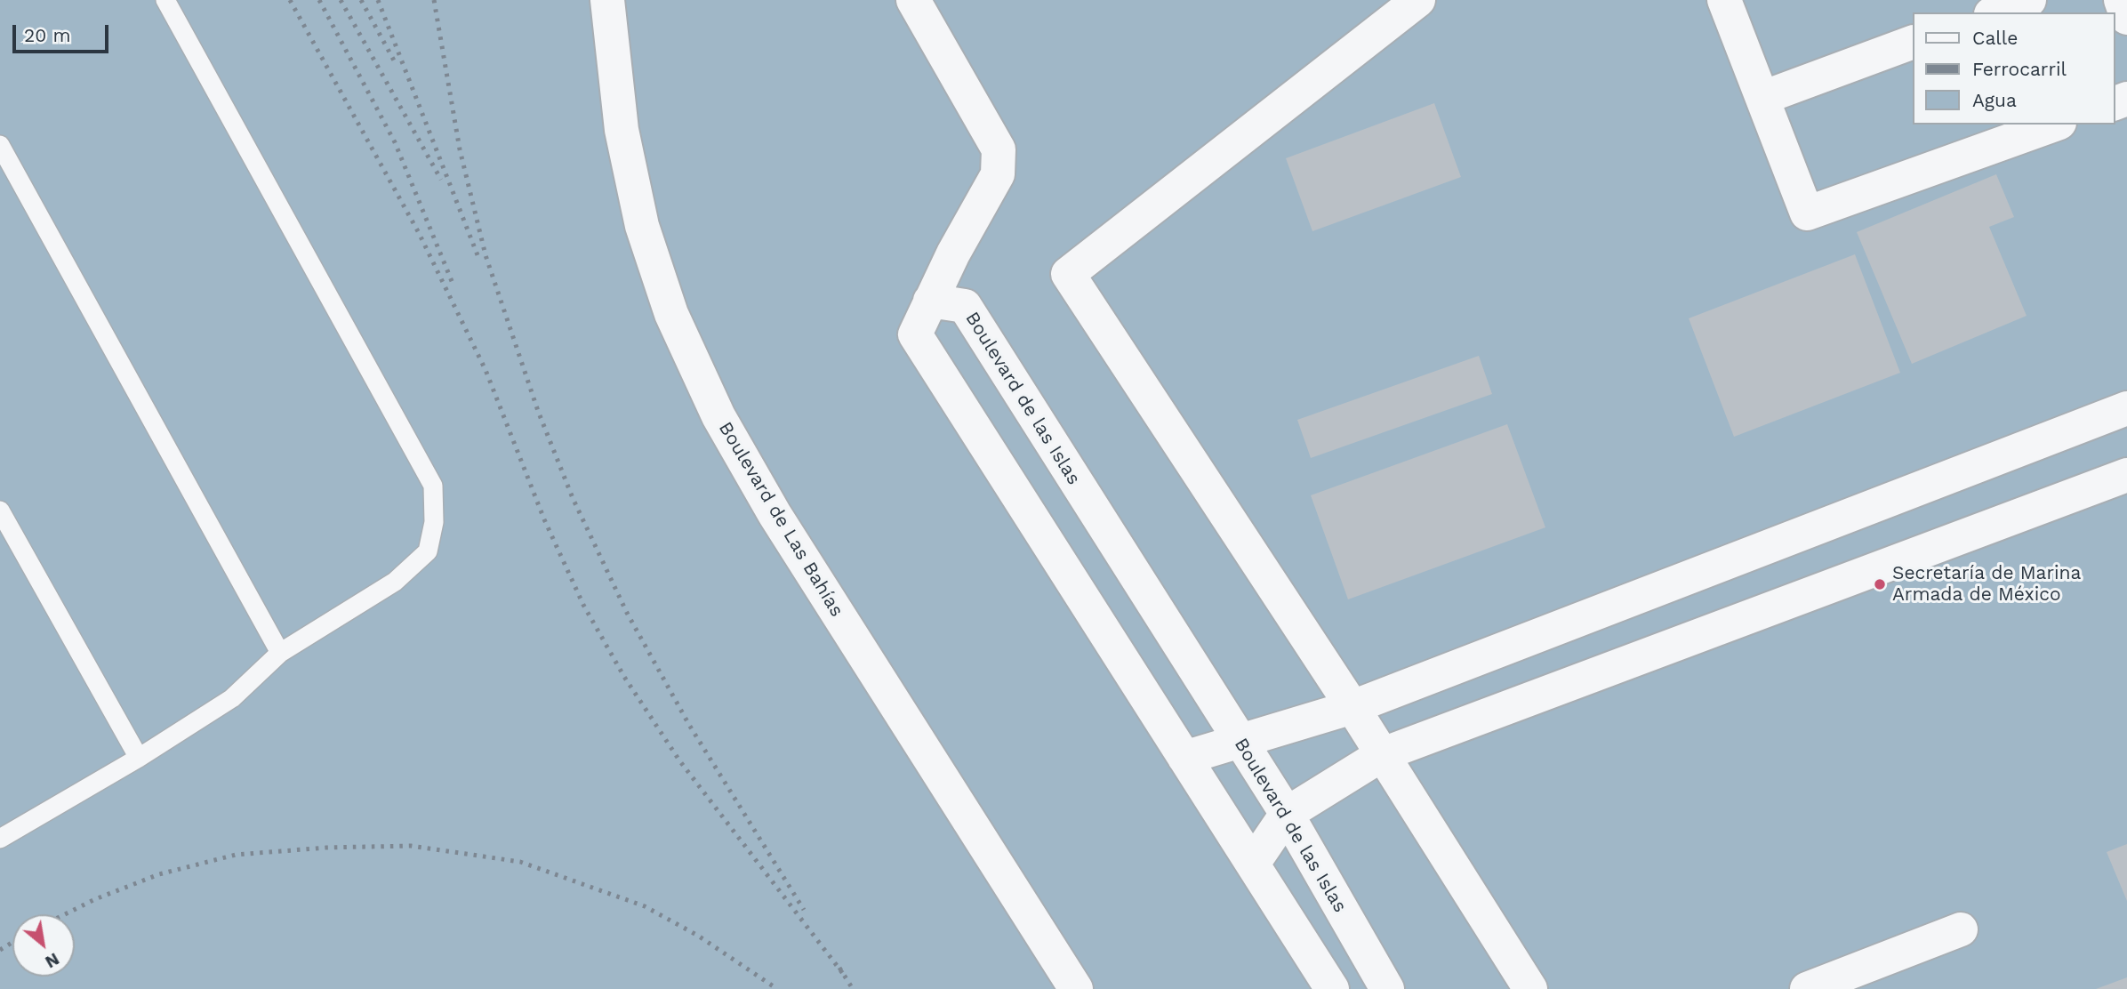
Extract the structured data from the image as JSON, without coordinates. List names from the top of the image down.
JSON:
{
  "streets": {
    "street": ["Boulevard de las Islas", "Boulevard de Las Bahías"]
  },
  "places": ["Secretaría de Marina Armada de México"],
  "legend": ["Calle", "Ferrocarril", "Agua"],
  "scale_bar": "20 m",
  "north": "bottom right"
}
